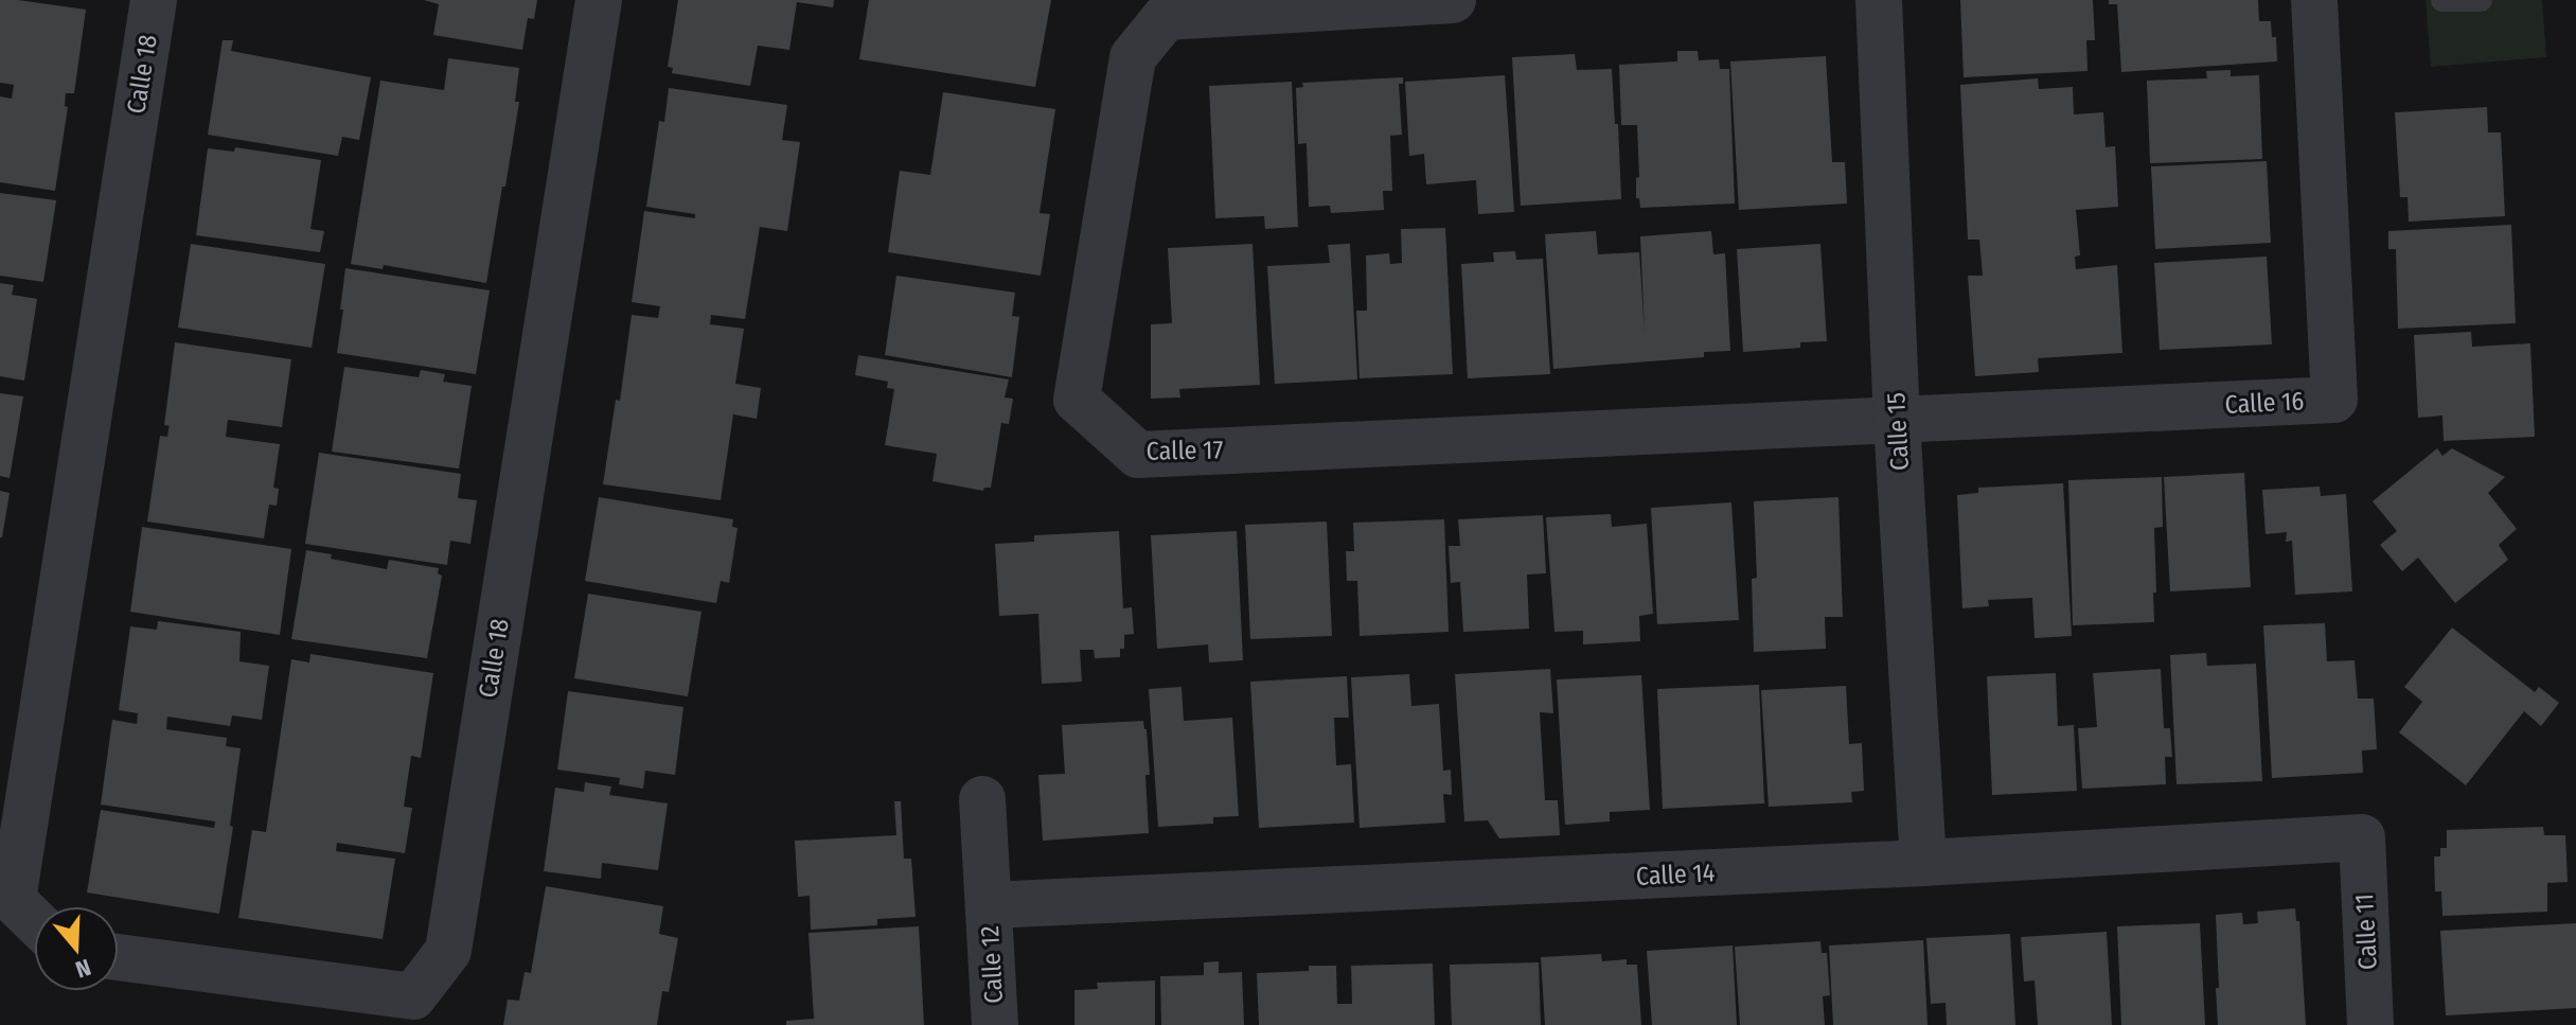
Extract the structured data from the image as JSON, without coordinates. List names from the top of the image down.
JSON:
{
  "streets": {
    "street": [
      "Calle 18",
      "Calle 16",
      "Calle 15",
      "Calle 17",
      "Calle 14",
      "Calle 11",
      "Calle 12"
    ]
  },
  "crossings": [
    ["Calle 16", "Calle 15"],
    ["Calle 16", "Calle 17"],
    ["Calle 15", "Calle 17"],
    ["Calle 15", "Calle 14"],
    ["Calle 14", "Calle 11"],
    ["Calle 14", "Calle 12"]
  ],
  "north": "bottom"
}
